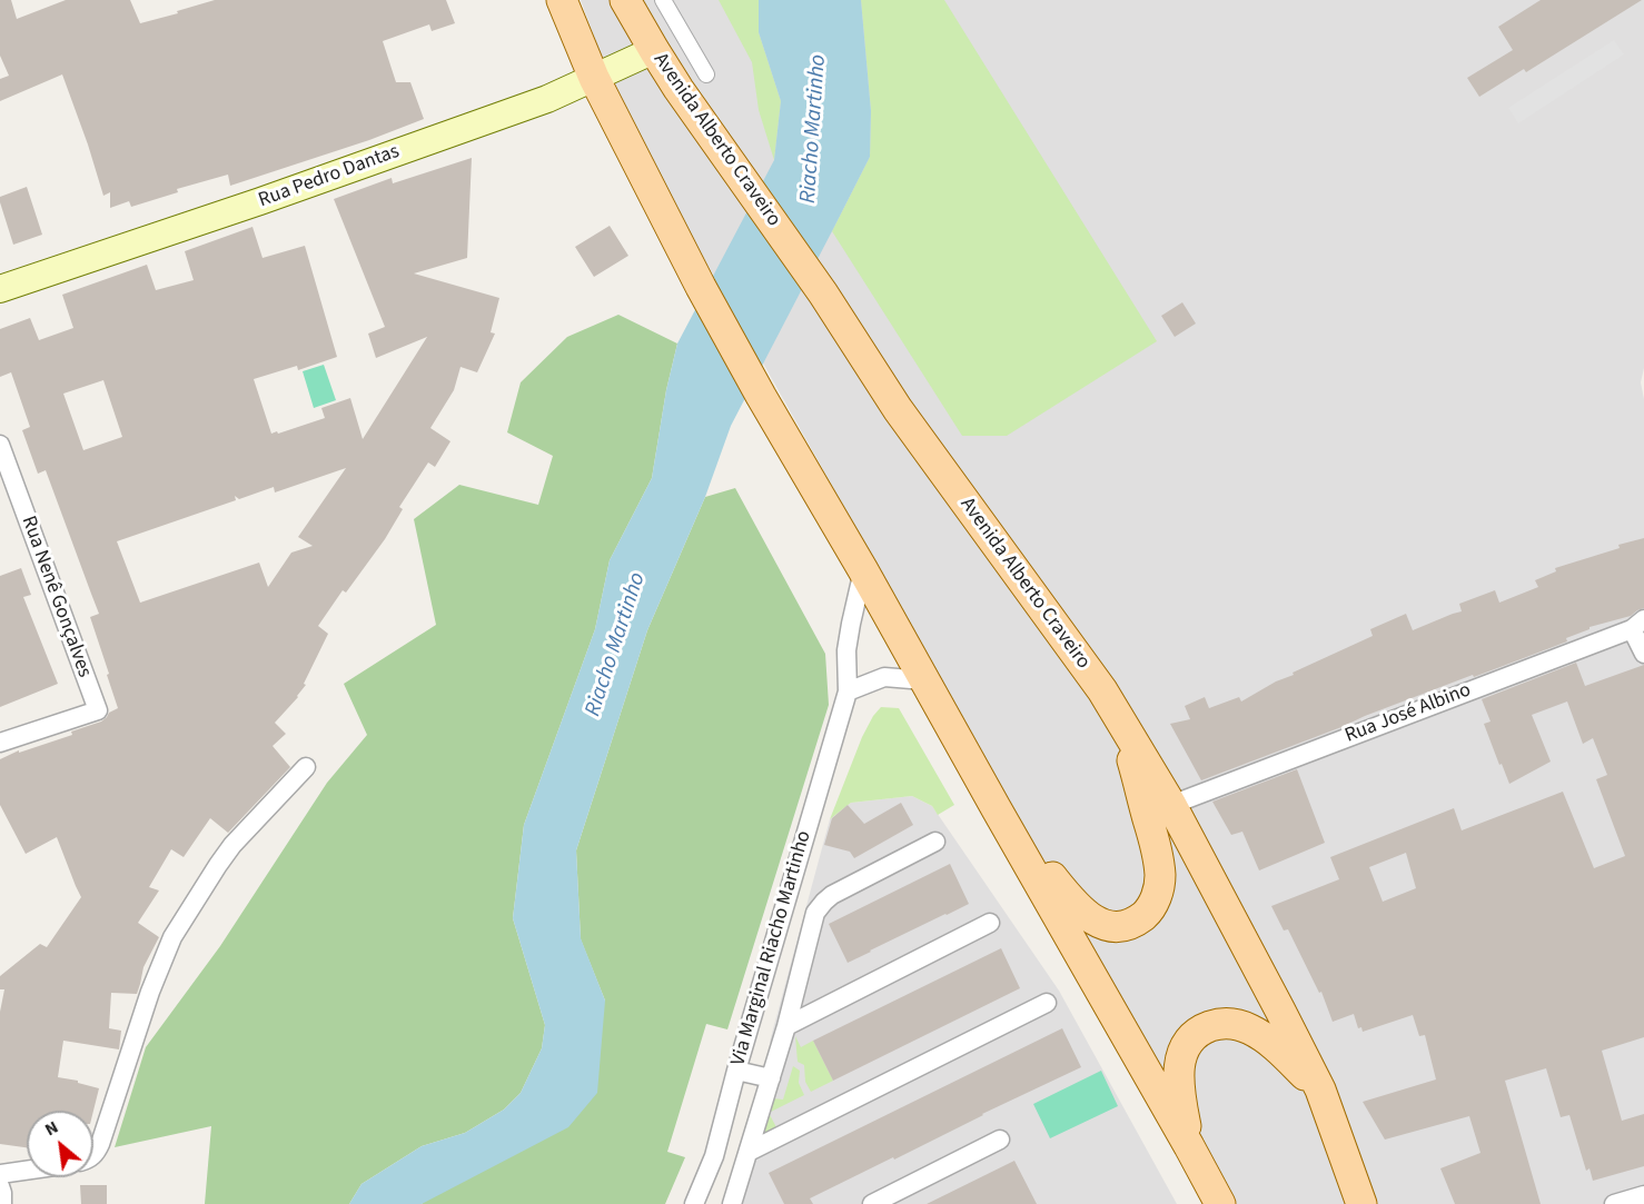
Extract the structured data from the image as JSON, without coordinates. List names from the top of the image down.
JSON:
{
  "streets": {
    "main road": ["Avenida Alberto Craveiro", "Rua Pedro Dantas"],
    "street": ["Rua Nenê Gonçalves", "Rua José Albino", "Via Marginal Riacho Martinho"]
  },
  "crossings": [
    ["Avenida Alberto Craveiro", "Rua Pedro Dantas"],
    ["Avenida Alberto Craveiro", "Rua José Albino"]
  ],
  "water": ["Riacho Martinho"],
  "north": "top left"
}
